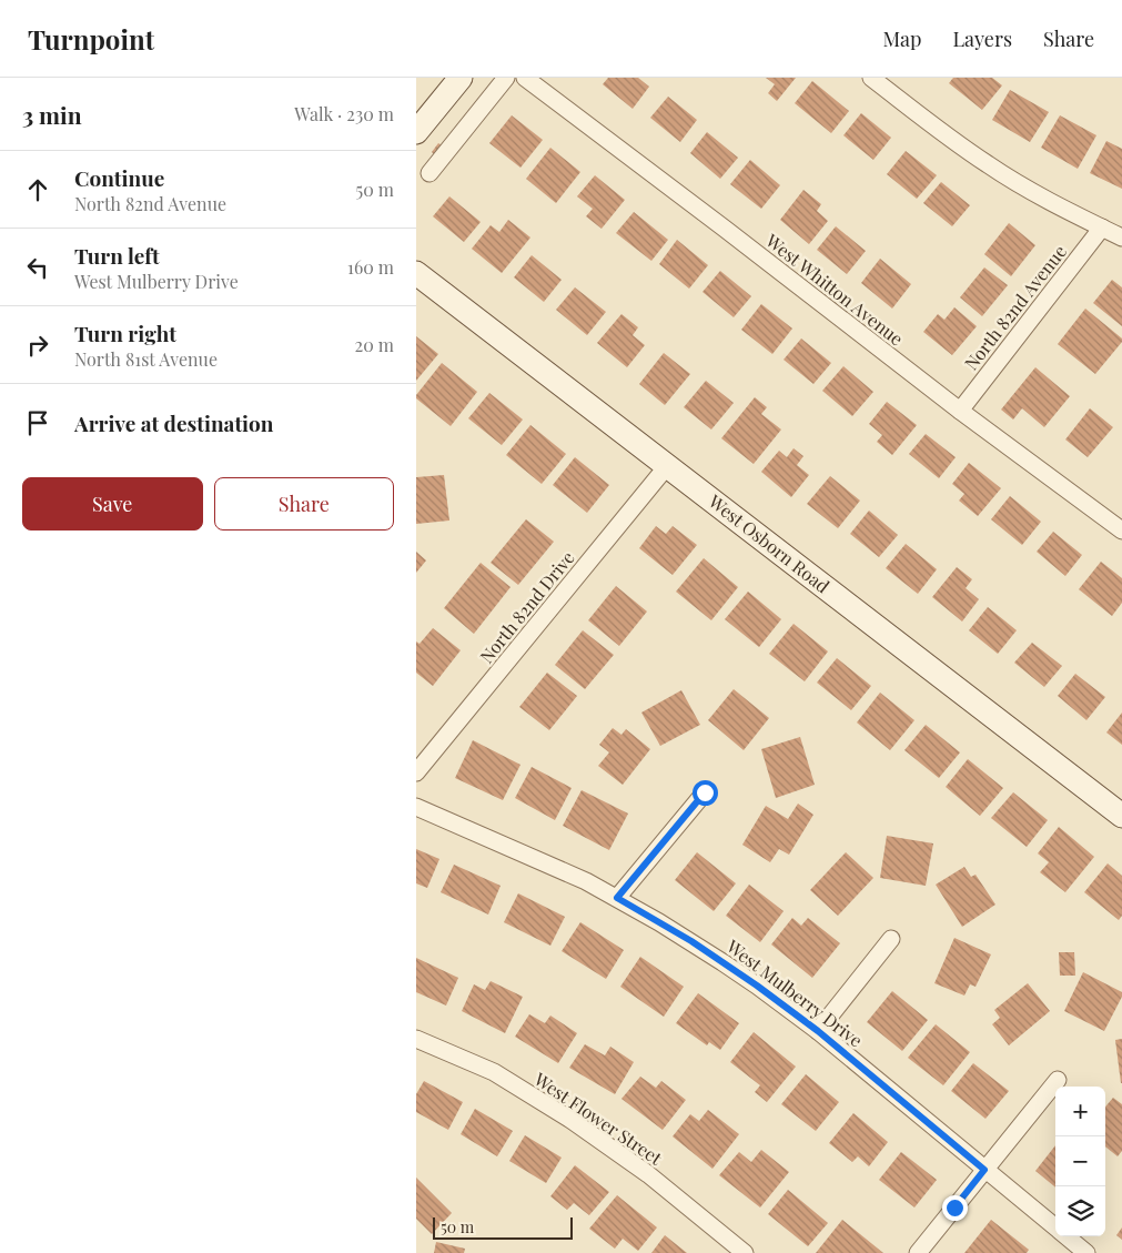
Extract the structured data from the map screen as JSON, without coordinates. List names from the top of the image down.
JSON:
{
  "streets": {
    "street": [
      "West Whitton Avenue",
      "North 82nd Avenue",
      "West Osborn Road",
      "North 82nd Drive",
      "West Mulberry Drive",
      "West Flower Street"
    ]
  },
  "crossings": [
    ["West Whitton Avenue", "North 82nd Avenue"],
    ["West Osborn Road", "North 82nd Drive"]
  ],
  "scale_bar": "50 m",
  "page": {
    "header": "Turnpoint",
    "nav": ["Map", "Layers", "Share"],
    "heading": ["3 min", "Walk · 230 m"],
    "list": [
      ["Continue", "North 82nd Avenue", "50 m"],
      ["Turn left", "West Mulberry Drive", "160 m"],
      ["Turn right", "North 81st Avenue", "20 m"],
      "Arrive at destination"
    ],
    "buttons": ["Save", "Share"],
    "map_buttons": ["+", "−"],
    "scale": "50 m"
  }
}
